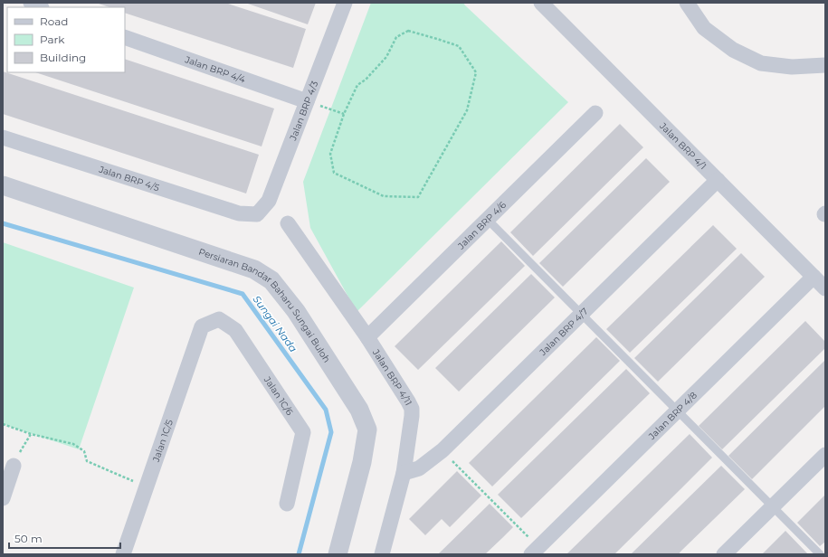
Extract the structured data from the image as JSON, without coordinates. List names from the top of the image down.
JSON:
{
  "streets": {
    "street": [
      "Jalan BRP 4/4",
      "Jalan BRP 4/3",
      "Jalan BRP 4/1",
      "Jalan BRP 4/5",
      "Jalan BRP 4/6",
      "Persiaran Bandar Baharu Sungai Buloh",
      "Jalan BRP 4/7",
      "Jalan BRP 4/11",
      "Jalan 1C/6",
      "Jalan BRP 4/8",
      "Jalan 1C/5"
    ]
  },
  "crossings": [
    ["Jalan BRP 4/4", "Jalan BRP 4/3"],
    ["Jalan BRP 4/3", "Jalan BRP 4/5"],
    ["Jalan BRP 4/1", "Jalan BRP 4/7"],
    ["Jalan BRP 4/1", "Jalan BRP 4/8"],
    ["Jalan BRP 4/6", "Jalan BRP 4/11"],
    ["Jalan BRP 4/7", "Jalan BRP 4/11"],
    ["Jalan 1C/6", "Jalan 1C/5"]
  ],
  "water": ["Sungai Nada"],
  "legend": ["Road", "Park", "Building"],
  "scale_bar": "50 m"
}
